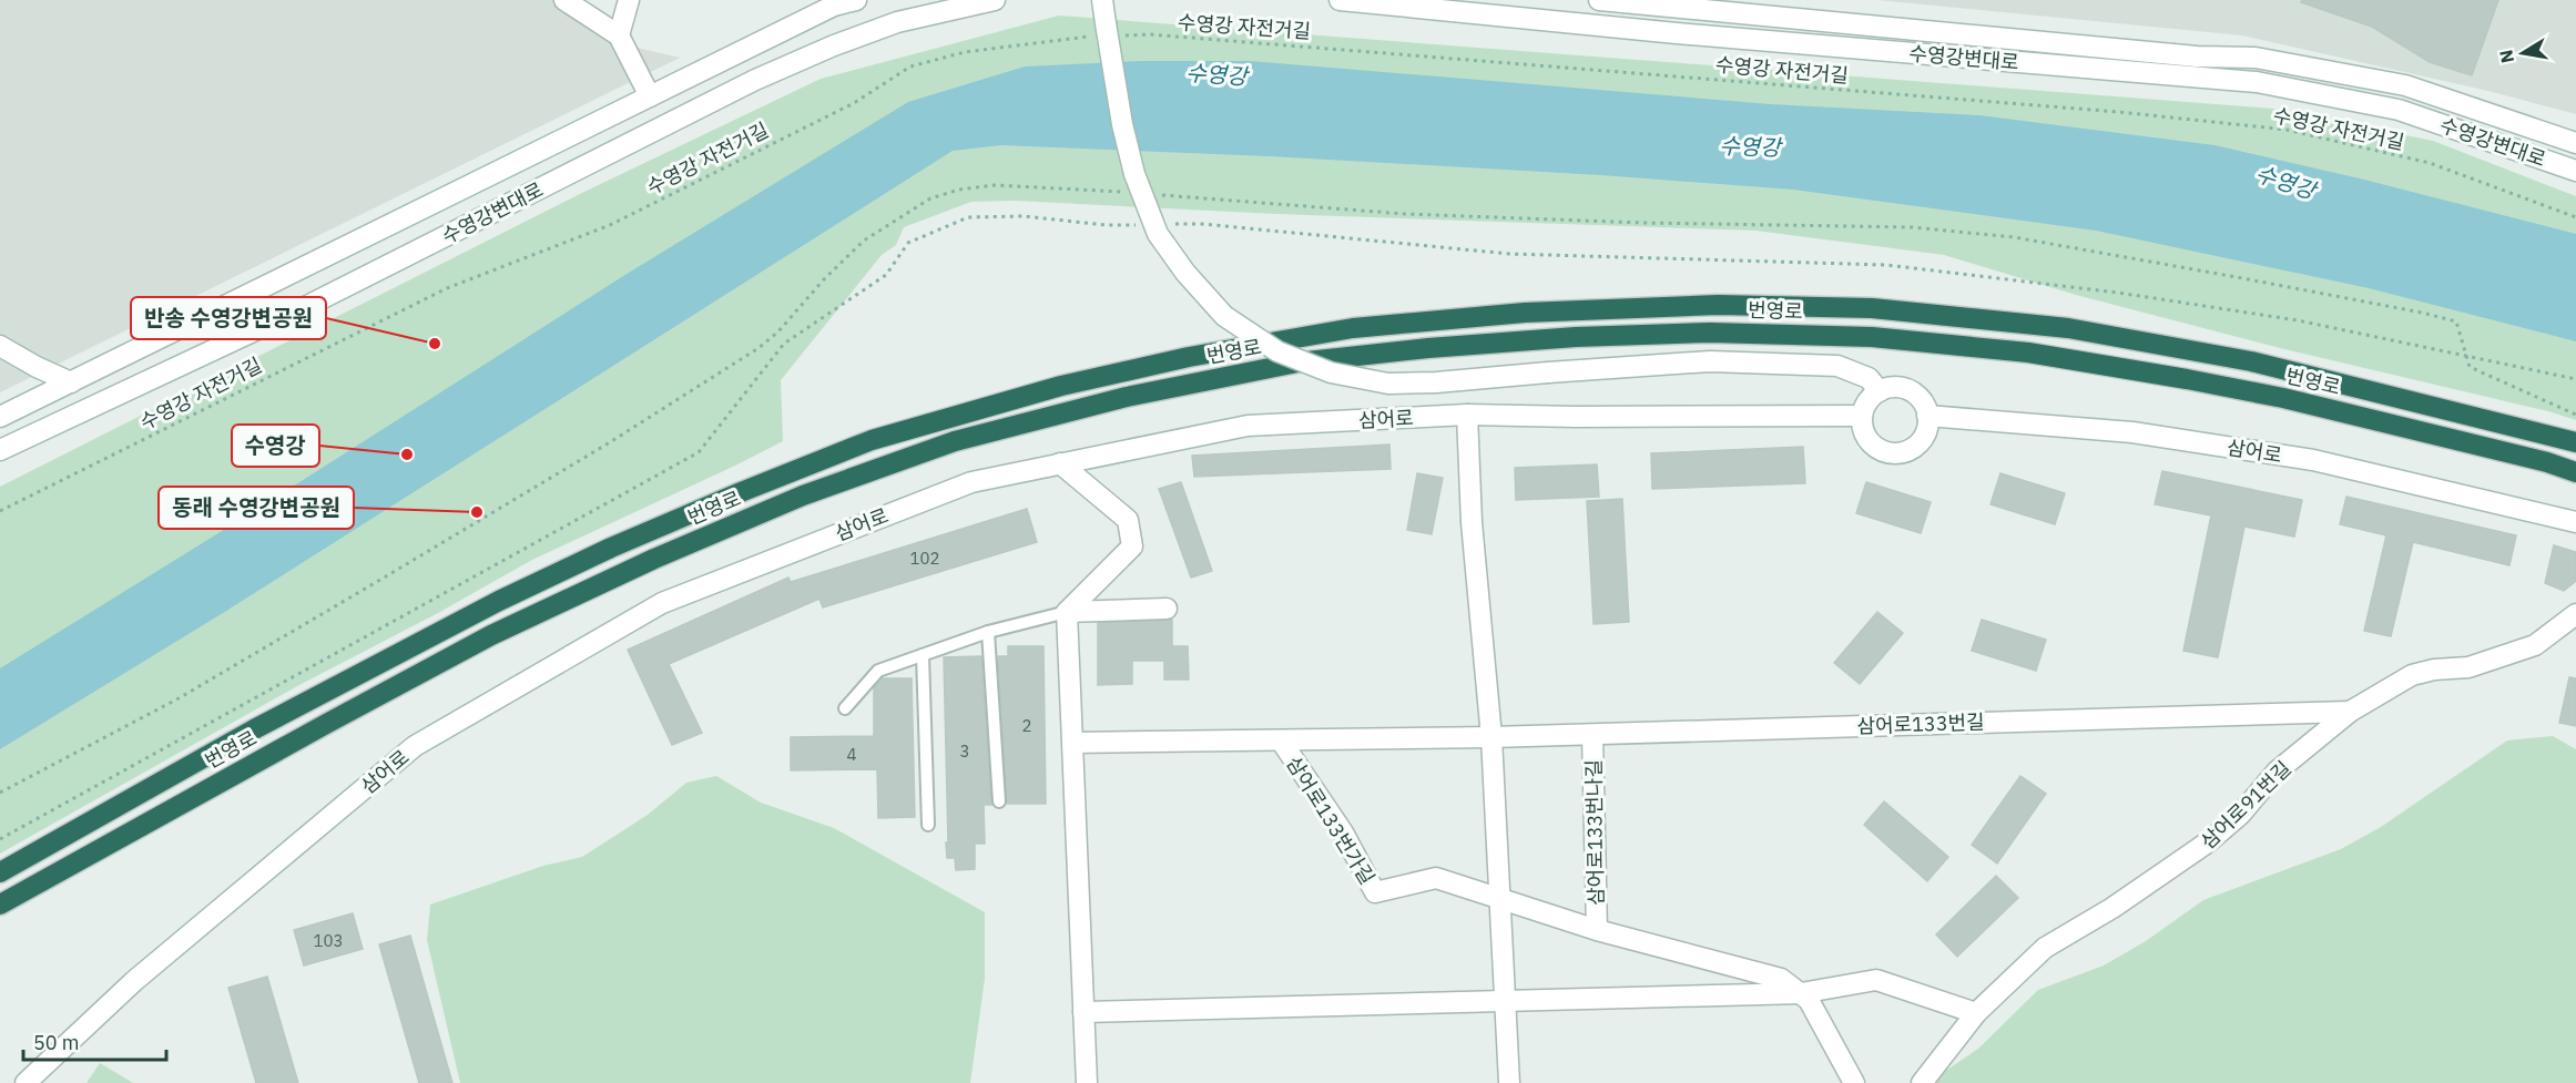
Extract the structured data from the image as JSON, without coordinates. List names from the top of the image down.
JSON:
{
  "streets": {
    "highway": ["번영로"],
    "main road": [
      "수영강변대로",
      "삼어로",
      "삼어로133번길",
      "삼어로91번길",
      "삼어로133번가길",
      "삼어로133번나길"
    ],
    "path": ["수영강 자전거길"]
  },
  "crossings": [
    ["삼어로133번길", "삼어로91번길"],
    ["삼어로133번길", "삼어로133번가길"],
    ["삼어로133번길", "삼어로133번나길"]
  ],
  "water": ["수영강"],
  "places": ["반송 수영강변공원", "수영강", "동래 수영강변공원"],
  "house_numbers": [
    "102",
    "2",
    "3",
    "4",
    "103"
  ],
  "scale_bar": "50 m",
  "north": "left"
}
